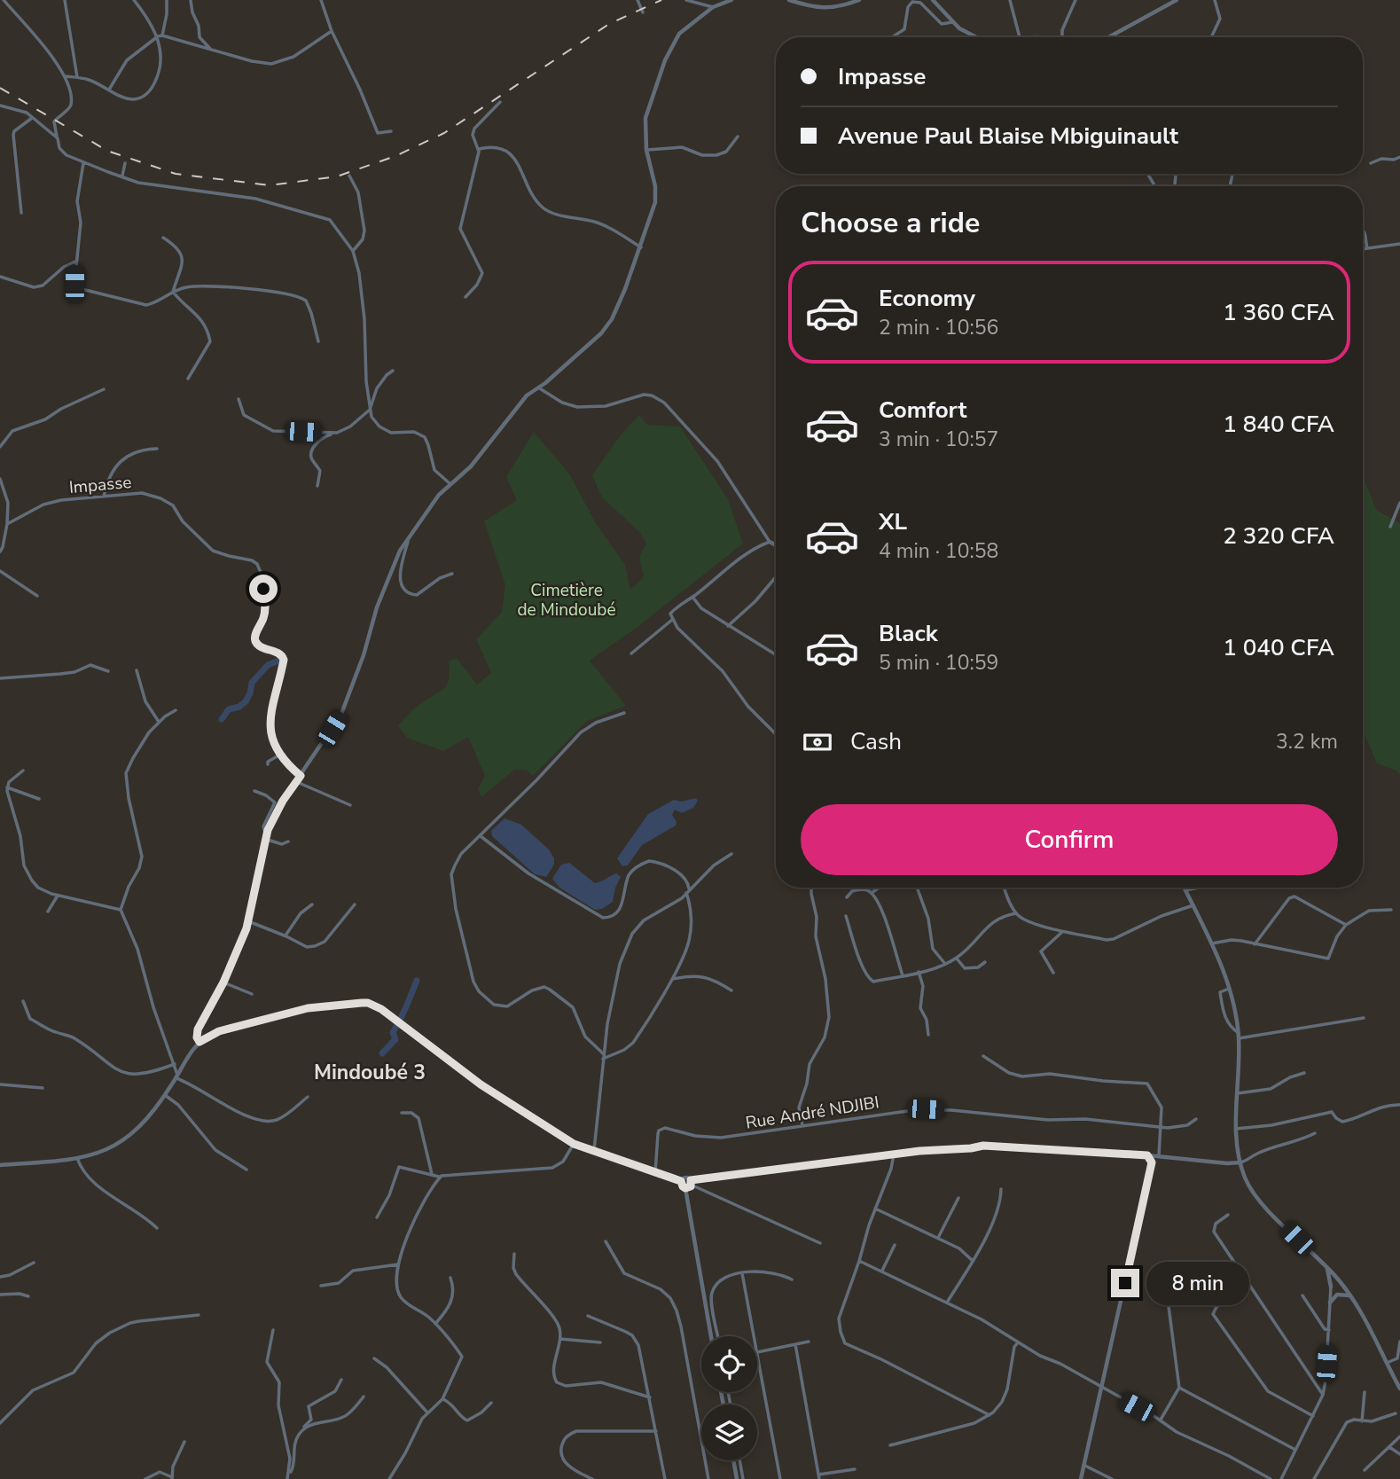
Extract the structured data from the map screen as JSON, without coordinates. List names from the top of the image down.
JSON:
{
  "streets": {
    "street": ["Impasse", "Rue André NDJIBI"]
  },
  "districts": ["Mindoubé 3"],
  "parks": ["Cimetière de Mindoubé"],
  "page": {
    "banner": ["Impasse", "Avenue Paul Blaise Mbiguinault"],
    "heading": "Choose a ride",
    "list": [
      {
        "name": "Economy",
        "note": "2 min · 10:56",
        "value": "1 360 CFA"
      },
      {
        "name": "Comfort",
        "note": "3 min · 10:57",
        "value": "1 840 CFA"
      },
      {
        "name": "XL",
        "note": "4 min · 10:58",
        "value": "2 320 CFA"
      },
      {
        "name": "Black",
        "note": "5 min · 10:59",
        "value": "1 040 CFA"
      }
    ],
    "pay": ["Cash", "3.2 km"],
    "buttons": "Confirm",
    "bubble": "8 min"
  }
}
